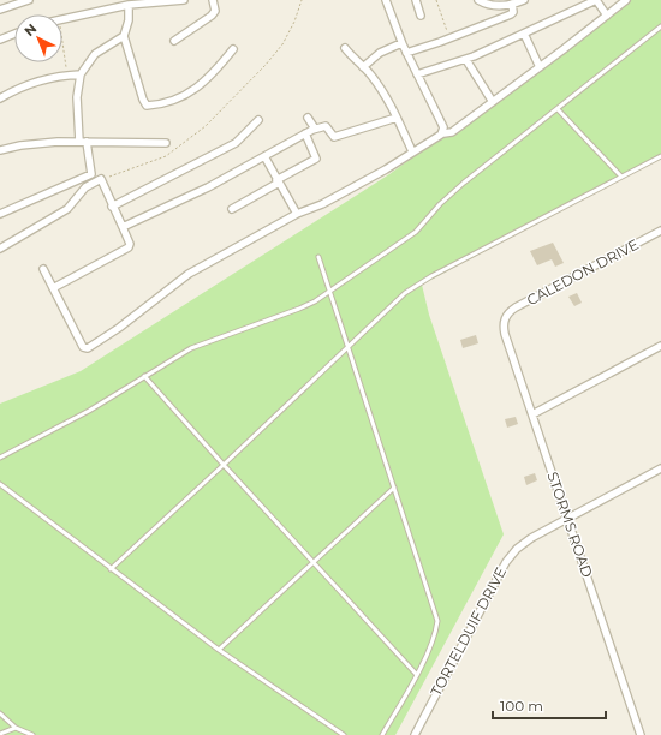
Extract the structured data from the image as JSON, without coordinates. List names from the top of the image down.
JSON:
{
  "streets": {
    "street": ["CALEDON DRIVE", "STORMS ROAD", "TORTELDUIF DRIVE"]
  },
  "crossings": [
    ["CALEDON DRIVE", "STORMS ROAD"],
    ["STORMS ROAD", "TORTELDUIF DRIVE"]
  ],
  "scale_bar": "100 m",
  "north": "top left"
}
